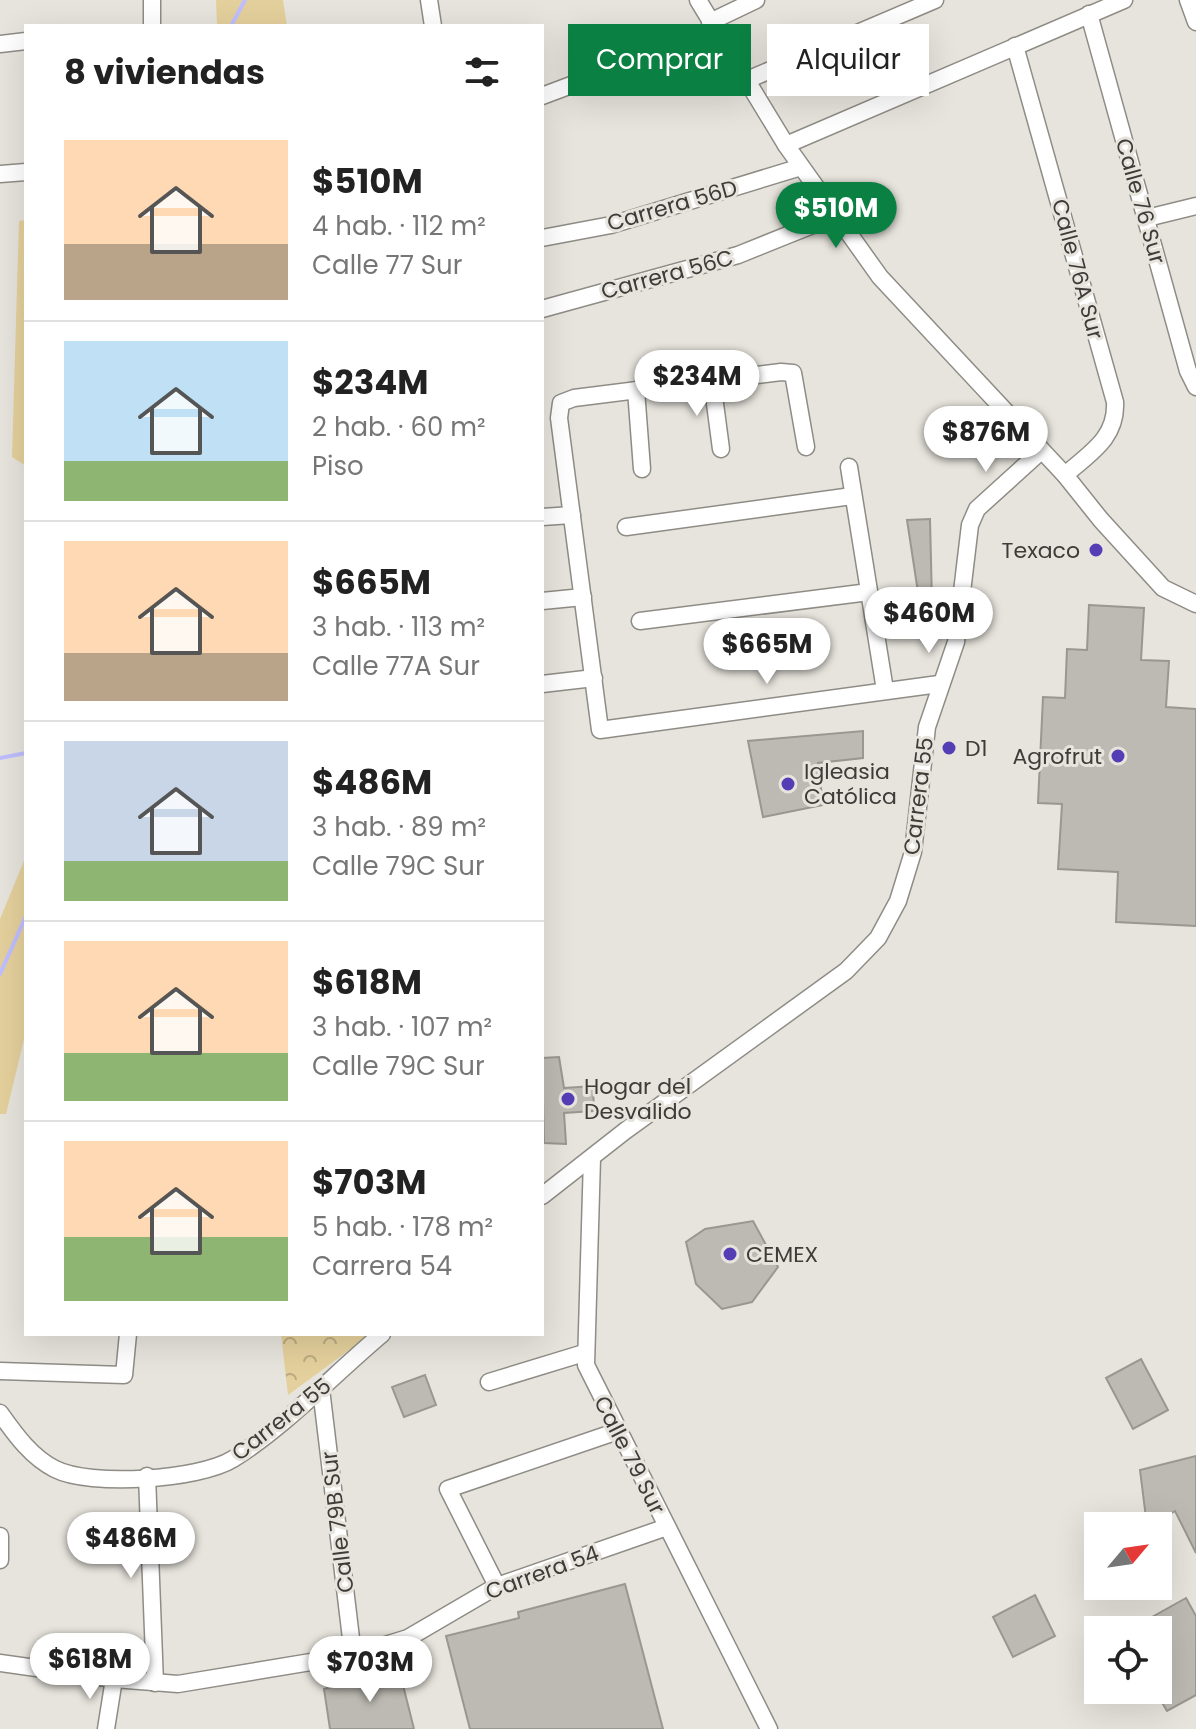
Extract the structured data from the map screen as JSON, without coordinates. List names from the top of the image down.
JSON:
{
  "streets": {
    "street": [
      "Calle 76 Sur",
      "Carrera 56D",
      "Calle 76A Sur",
      "Carrera 56C",
      "Carrera 55",
      "Calle 79 Sur",
      "Calle 79B Sur",
      "Carrera 54"
    ]
  },
  "crossings": [
    ["Carrera 55", "Calle 79 Sur"],
    ["Carrera 55", "Calle 79B Sur"],
    ["Calle 79 Sur", "Carrera 54"],
    ["Calle 79B Sur", "Carrera 54"]
  ],
  "places": [
    "Texaco",
    "D1",
    "Agrofrut",
    "Igleasia Católica",
    "Hogar del Desvalido",
    "CEMEX"
  ],
  "north": "top right",
  "page": {
    "chip": ["Comprar", "Alquilar"],
    "heading": "8 viviendas",
    "list": [
      {
        "name": "$510M",
        "note": "4 hab. · 112 m² · Calle 77 Sur"
      },
      {
        "name": "$234M",
        "note": "2 hab. · 60 m² · Piso"
      },
      {
        "name": "$665M",
        "note": "3 hab. · 113 m² · Calle 77A Sur"
      },
      {
        "name": "$486M",
        "note": "3 hab. · 89 m² · Calle 79C Sur"
      },
      {
        "name": "$618M",
        "note": "3 hab. · 107 m² · Calle 79C Sur"
      },
      {
        "name": "$703M",
        "note": "5 hab. · 178 m² · Carrera 54"
      }
    ],
    "price": [
      "$510M",
      "$234M",
      "$876M",
      "$460M",
      "$665M",
      "$486M",
      "$618M",
      "$703M"
    ]
  }
}
